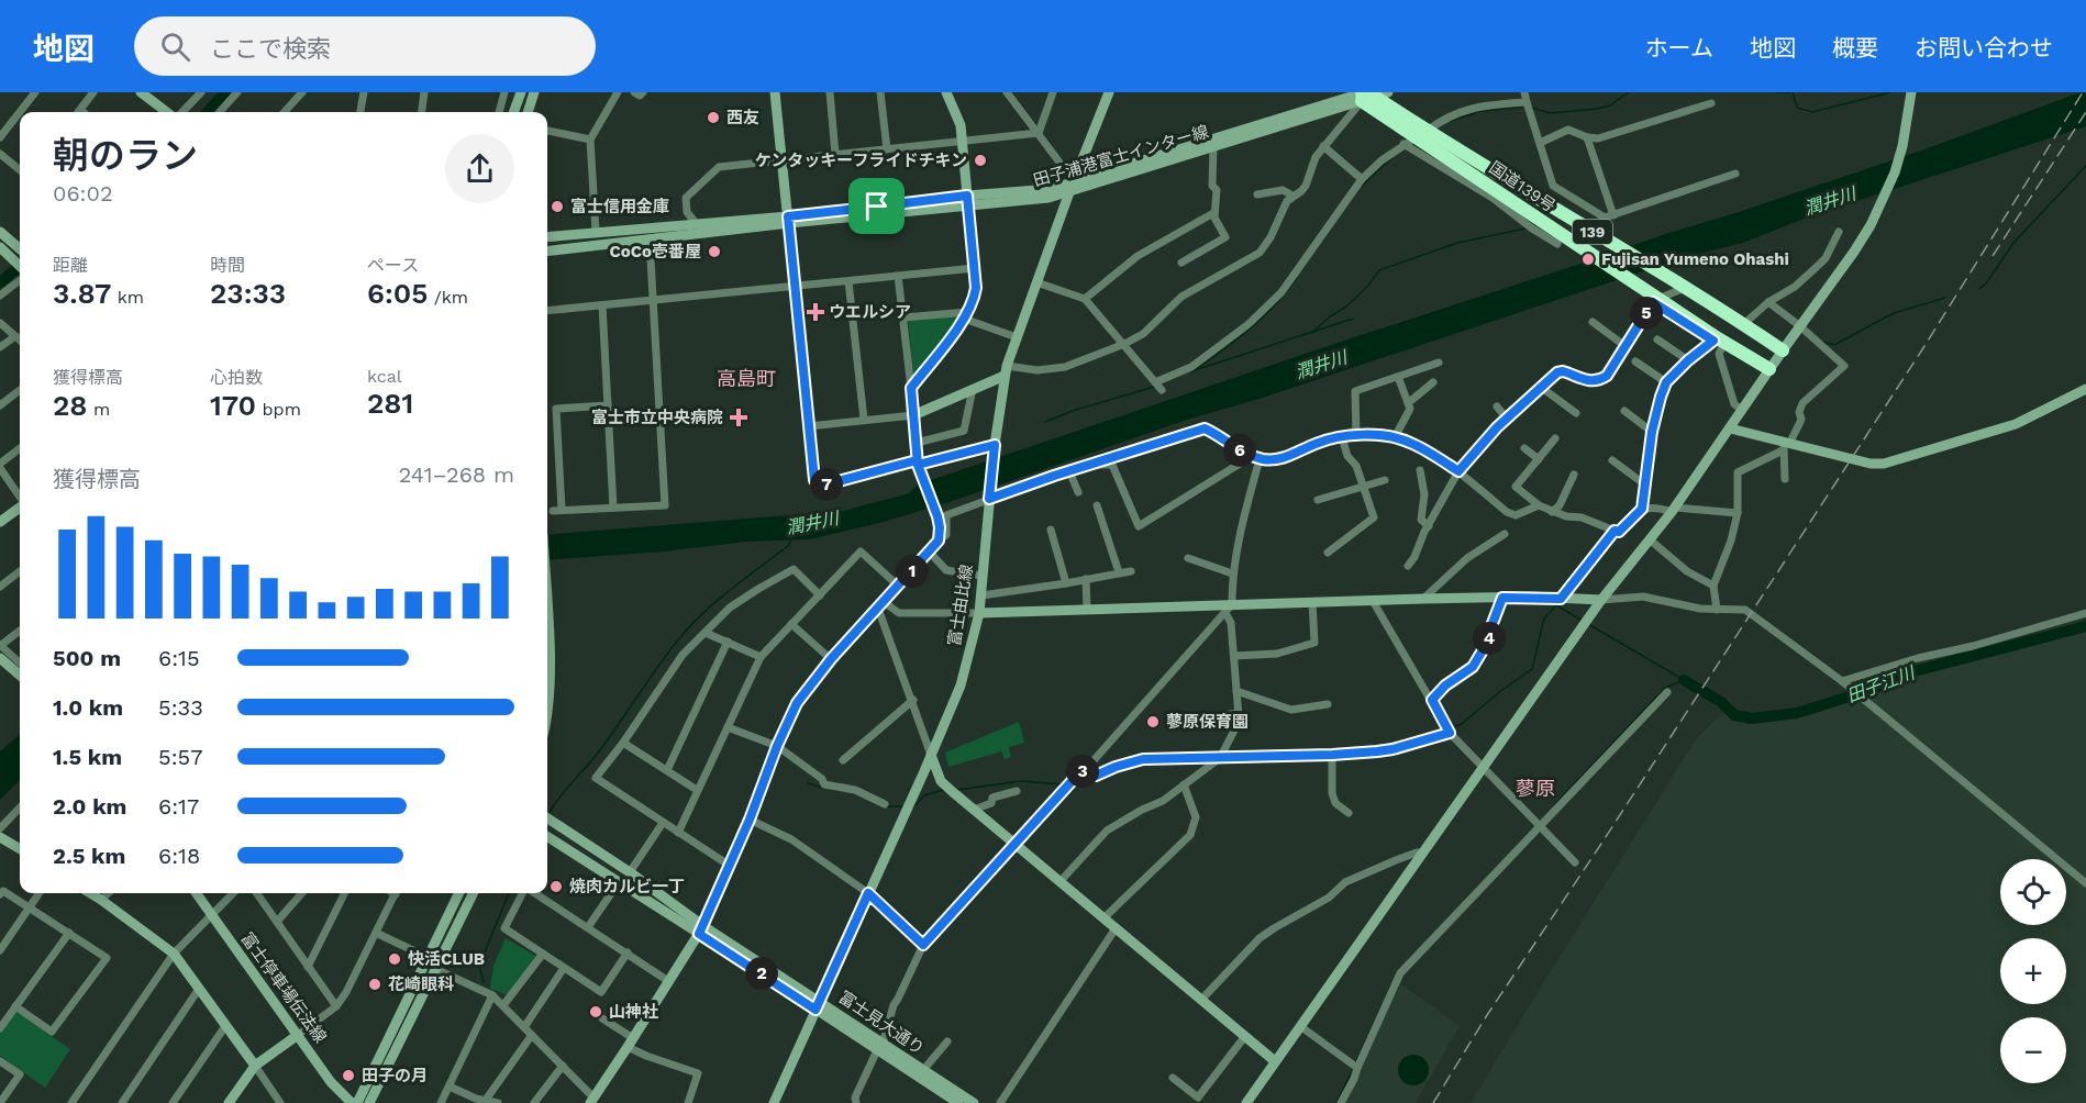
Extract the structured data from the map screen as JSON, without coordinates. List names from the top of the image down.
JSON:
{
  "streets": {
    "highway": ["国道139号", "139"],
    "street": [
      "田子浦港富士インター線",
      "富士由比線",
      "富士停車場伝法線",
      "富士見大通り"
    ]
  },
  "crossings": [
    ["田子浦港富士インター線", "国道139号"],
    ["田子浦港富士インター線", "富士由比線"],
    ["富士由比線", "富士見大通り"]
  ],
  "districts": ["高島町", "蓼原"],
  "water": ["潤井川", "田子江川"],
  "places": {
    "other": [
      "西友",
      "ケンタッキーフライドチキン",
      "富士信用金庫",
      "CoCo壱番屋",
      "Fujisan Yumeno Ohashi",
      "蓼原保育園",
      "焼肉カルビ一丁",
      "快活CLUB",
      "花崎眼科",
      "山神社",
      "田子の月"
    ],
    "health": ["ウエルシア", "富士市立中央病院"]
  },
  "page": {
    "header": "地図",
    "search": "ここで検索",
    "nav": [
      "ホーム",
      "地図",
      "概要",
      "お問い合わせ"
    ],
    "heading": ["朝のラン", "06:02"],
    "stats": [
      ["距離", "3.87 km"],
      ["時間", "23:33"],
      ["ペース", "6:05 /km"],
      ["獲得標高", "28 m"],
      ["心拍数", "170 bpm"],
      ["kcal", "281"]
    ],
    "pins": [
      "5",
      "6",
      "7",
      "1",
      "4",
      "3",
      "2"
    ],
    "chart": ["獲得標高", "241–268 m"],
    "list": [
      {
        "name": "500 m",
        "note": "6:15"
      },
      {
        "name": "1.0 km",
        "note": "5:33"
      },
      {
        "name": "1.5 km",
        "note": "5:57"
      },
      {
        "name": "2.0 km",
        "note": "6:17"
      },
      {
        "name": "2.5 km",
        "note": "6:18"
      }
    ],
    "map_buttons": ["+", "−"]
  }
}
